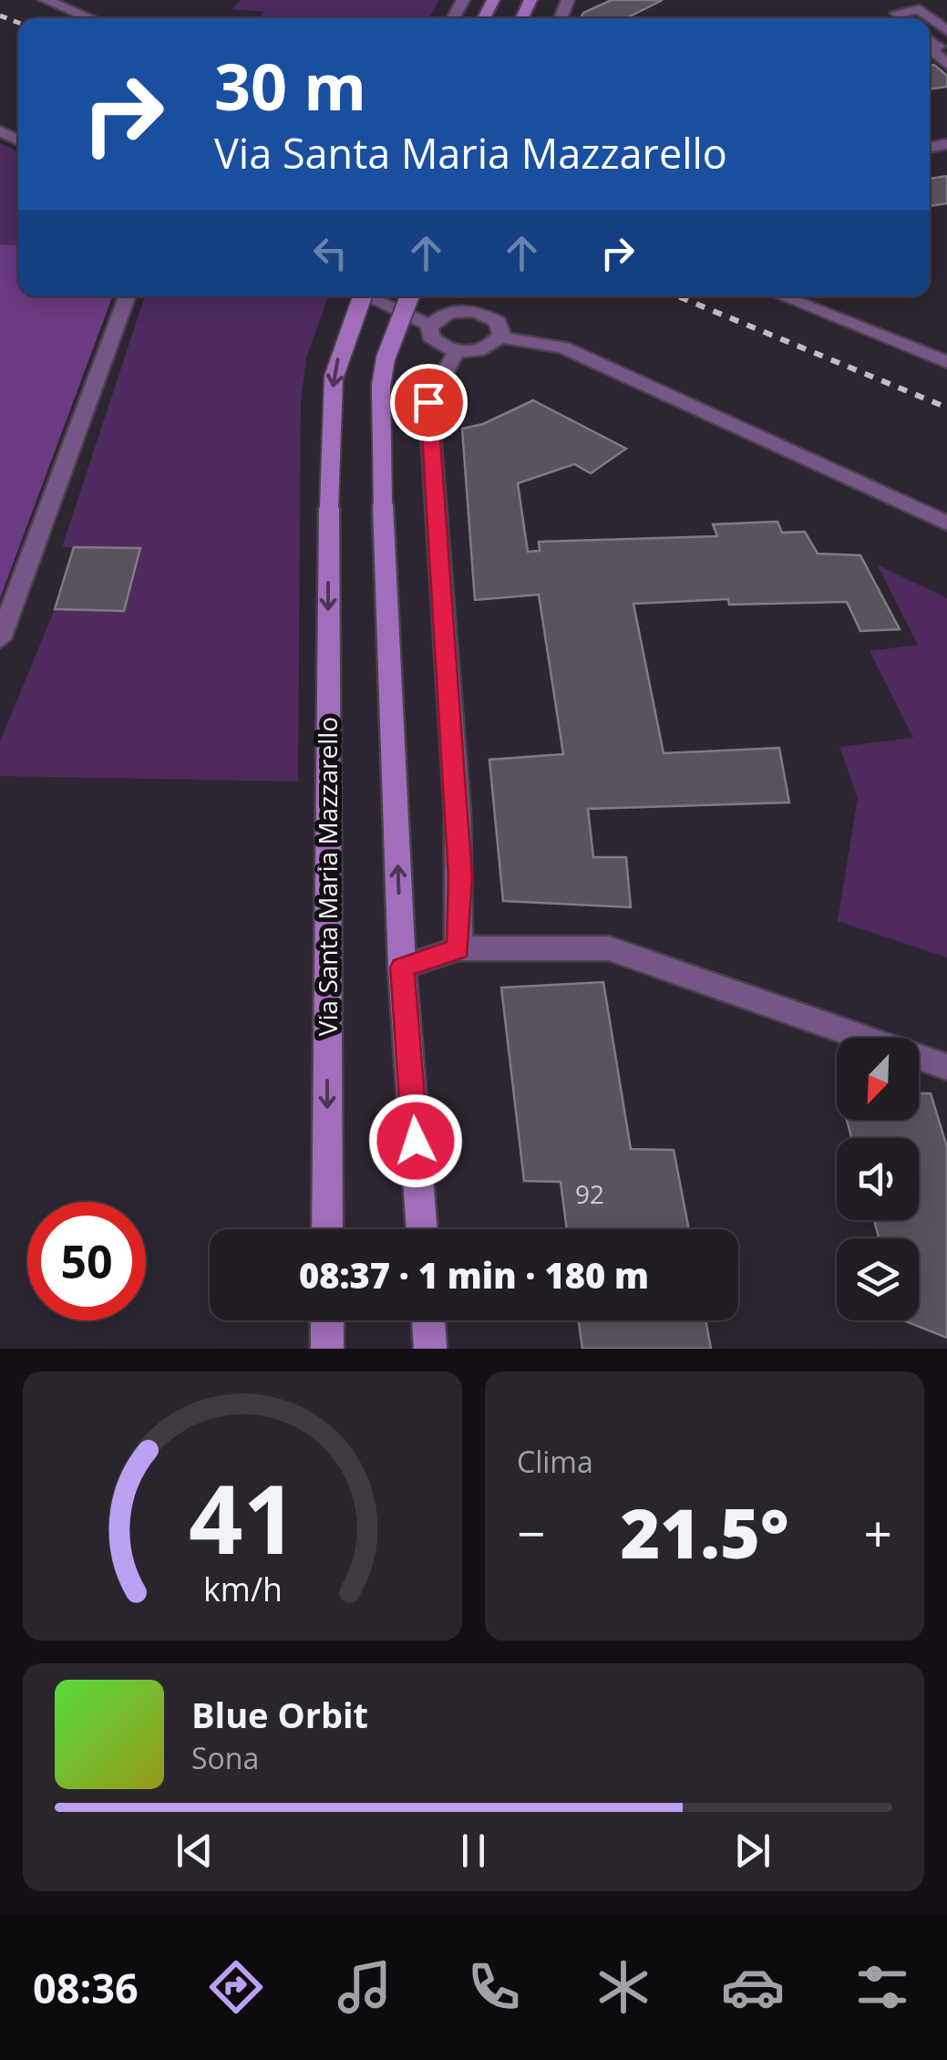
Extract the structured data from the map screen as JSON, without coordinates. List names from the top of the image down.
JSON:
{
  "streets": {
    "main road": ["Via Santa Maria Mazzarello"]
  },
  "house_numbers": ["92"],
  "north": "bottom left",
  "page": {
    "turn": ["30 m", "Via Santa Maria Mazzarello"],
    "limit": "50",
    "trip": "08:37 · 1 min · 180 m",
    "tile": "Clima",
    "heat": ["−", "21.5°", "+"],
    "song": ["Blue Orbit", "Sona"],
    "tabs": "08:36",
    "gauge": ["41", "km/h"]
  }
}
